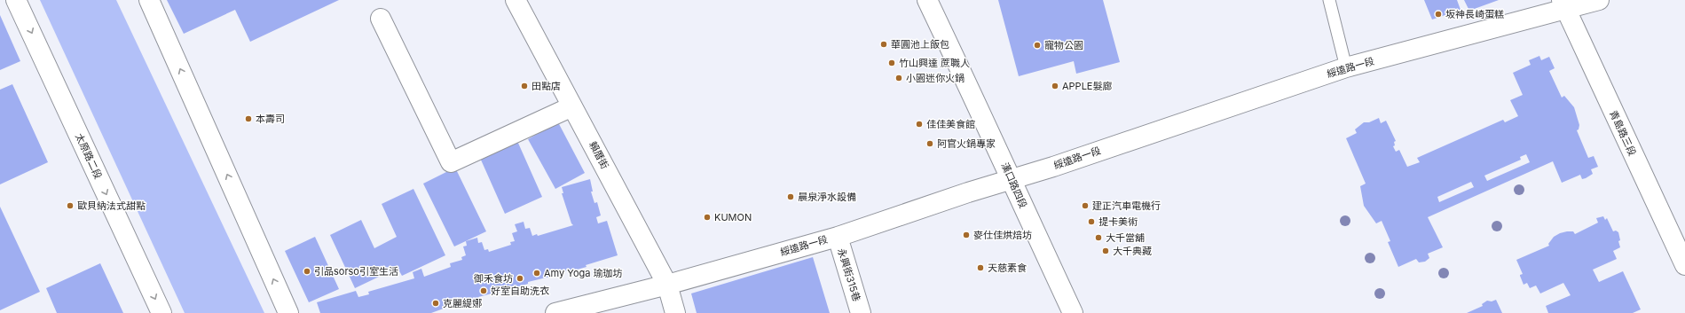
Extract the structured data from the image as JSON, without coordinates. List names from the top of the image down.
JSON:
{
  "streets": {
    "street": [
      "綏遠路一段",
      "青島路三段",
      "賴厝街",
      "太原路二段",
      "漢口路四段",
      "永興街315巷"
    ]
  },
  "crossings": [
    ["綏遠路一段", "青島路三段"],
    ["綏遠路一段", "賴厝街"],
    ["綏遠路一段", "漢口路四段"],
    ["綏遠路一段", "永興街315巷"]
  ],
  "places": [
    "坂神長崎蛋糕",
    "華圓池上飯包",
    "寵物公園",
    "竹山興達 蔗職人",
    "小園迷你火鍋",
    "田點店",
    "APPLE髮廊",
    "本壽司",
    "佳佳美食館",
    "阿官火鍋專家",
    "晨泉淨水設備",
    "歐貝納法式甜點",
    "建正汽車電機行",
    "KUMON",
    "提卡美術",
    "麥仕佳烘焙坊",
    "大千當舖",
    "大千典藏",
    "天慈素食",
    "引品sorso引室生活",
    "Amy Yoga 瑜珈坊",
    "御禾食坊",
    "好室自助洗衣",
    "克麗緹娜"
  ]
}
